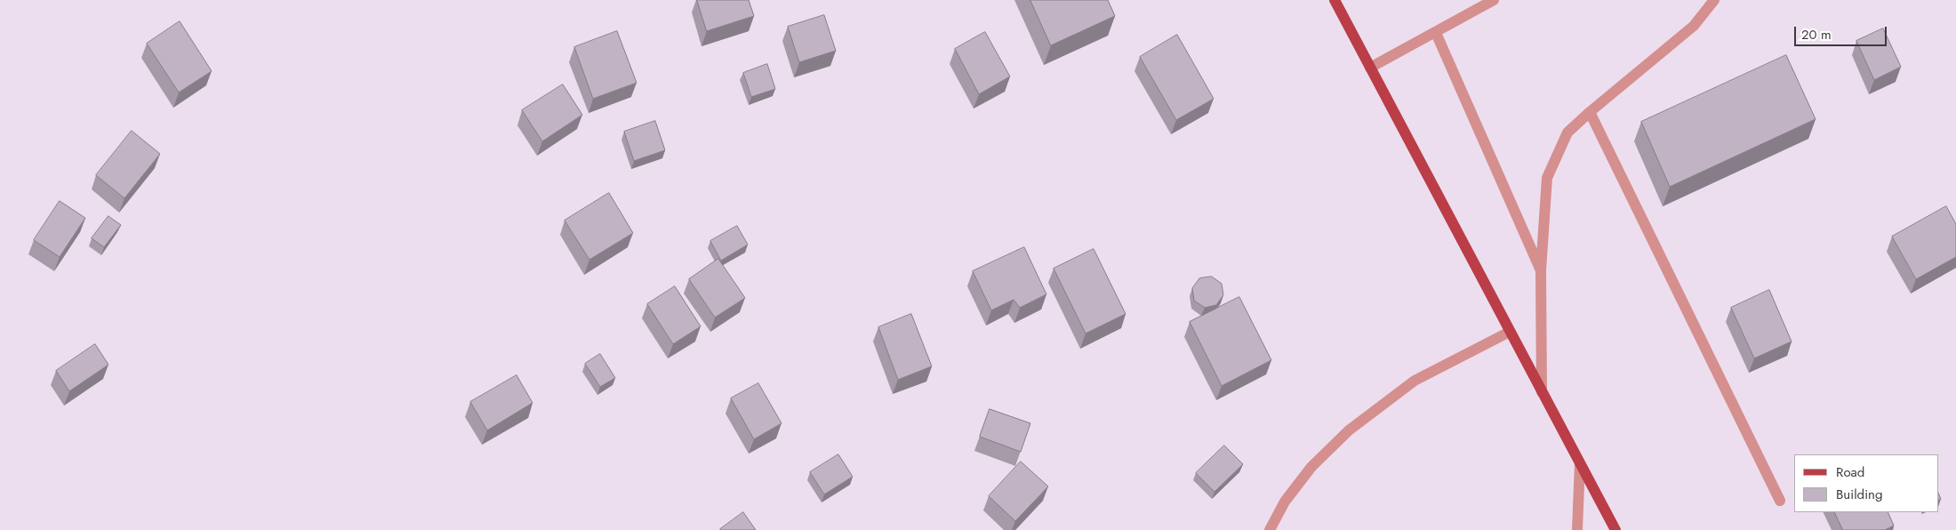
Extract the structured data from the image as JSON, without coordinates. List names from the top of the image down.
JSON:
{
  "legend": ["Road", "Building"],
  "scale_bar": "20 m"
}
